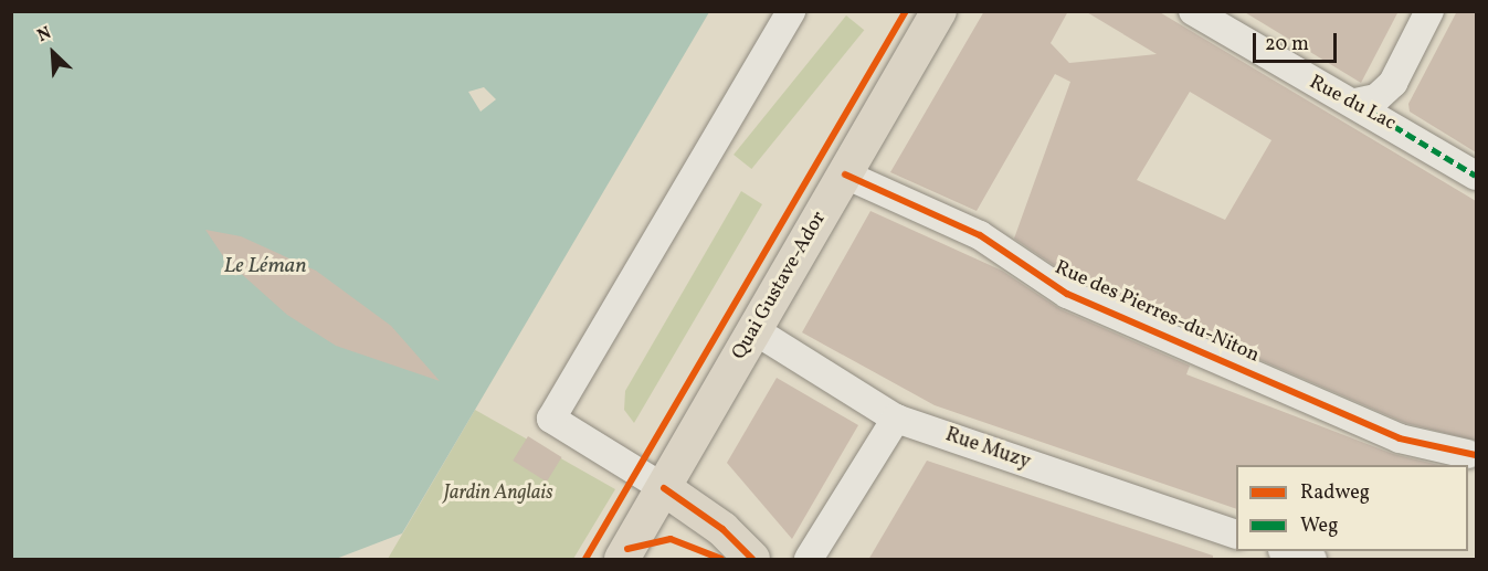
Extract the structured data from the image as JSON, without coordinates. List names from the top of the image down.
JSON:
{
  "streets": {
    "main road": ["Quai Gustave-Ador"],
    "street": ["Rue du Lac", "Rue des Pierres-du-Niton", "Rue Muzy"]
  },
  "crossings": [
    ["Quai Gustave-Ador", "Rue des Pierres-du-Niton"],
    ["Quai Gustave-Ador", "Rue Muzy"]
  ],
  "water": ["Le Léman"],
  "parks": ["Jardin Anglais"],
  "legend": ["Radweg", "Weg"],
  "scale_bar": "20 m",
  "north": "top left"
}
